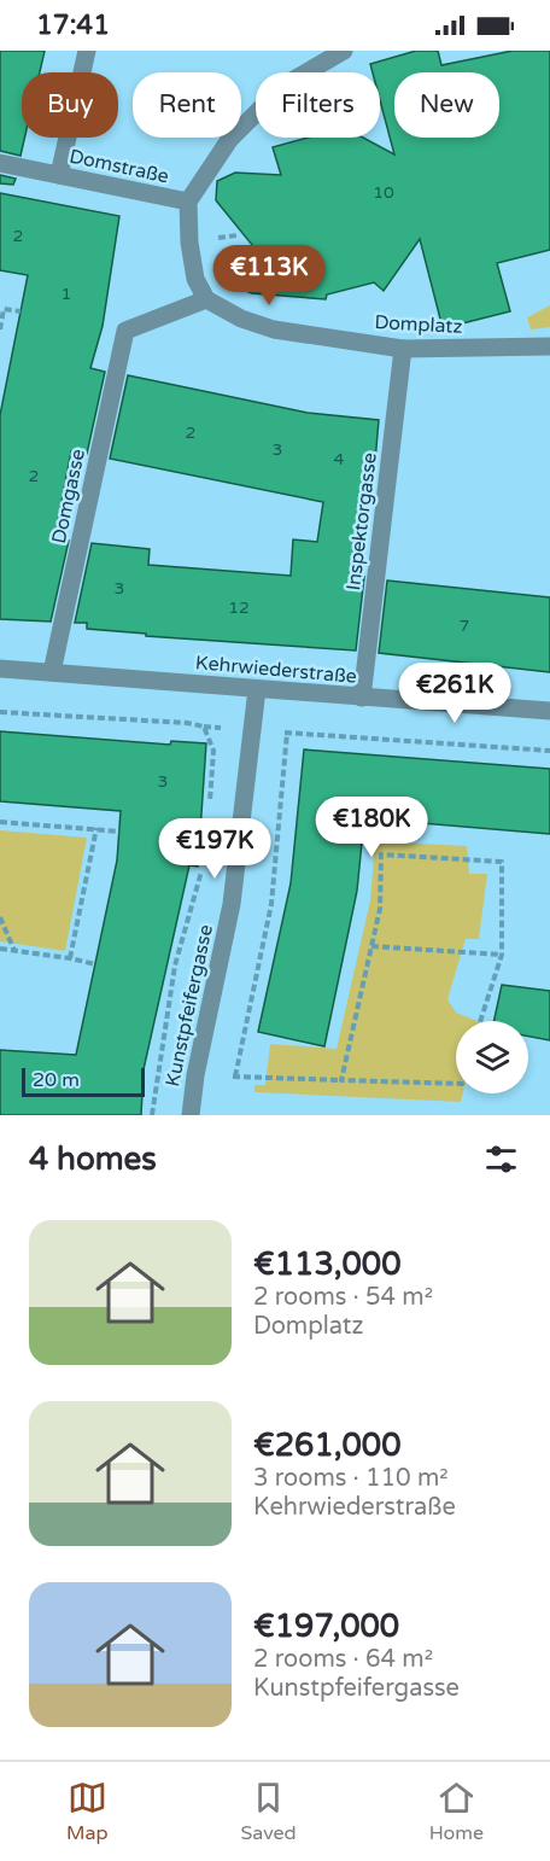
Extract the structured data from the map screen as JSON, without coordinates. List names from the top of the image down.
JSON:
{
  "streets": {
    "street": [
      "Domstraße",
      "Domplatz",
      "Domgasse",
      "Inspektorgasse",
      "Kehrwiederstraße",
      "Kunstpfeifergasse"
    ]
  },
  "crossings": [
    ["Domplatz", "Domgasse"],
    ["Domplatz", "Inspektorgasse"],
    ["Domgasse", "Kehrwiederstraße"],
    ["Inspektorgasse", "Kehrwiederstraße"],
    ["Kehrwiederstraße", "Kunstpfeifergasse"]
  ],
  "house_numbers": [
    "10",
    "2",
    "1",
    "2",
    "3",
    "4",
    "2",
    "3",
    "12",
    "7",
    "3"
  ],
  "scale_bar": "20 m",
  "page": {
    "status": "17:41",
    "chip": [
      "Buy",
      "Rent",
      "Filters",
      "New"
    ],
    "price": [
      "€113K",
      "€261K",
      "€180K",
      "€197K"
    ],
    "scale": "20 m",
    "heading": "4 homes",
    "list": [
      {
        "name": "€113,000",
        "note": "2 rooms · 54 m² · Domplatz"
      },
      {
        "name": "€261,000",
        "note": "3 rooms · 110 m² · Kehrwiederstraße"
      },
      {
        "name": "€197,000",
        "note": "2 rooms · 64 m² · Kunstpfeifergasse"
      }
    ],
    "tabs": ["Map", "Saved", "Home"]
  }
}
